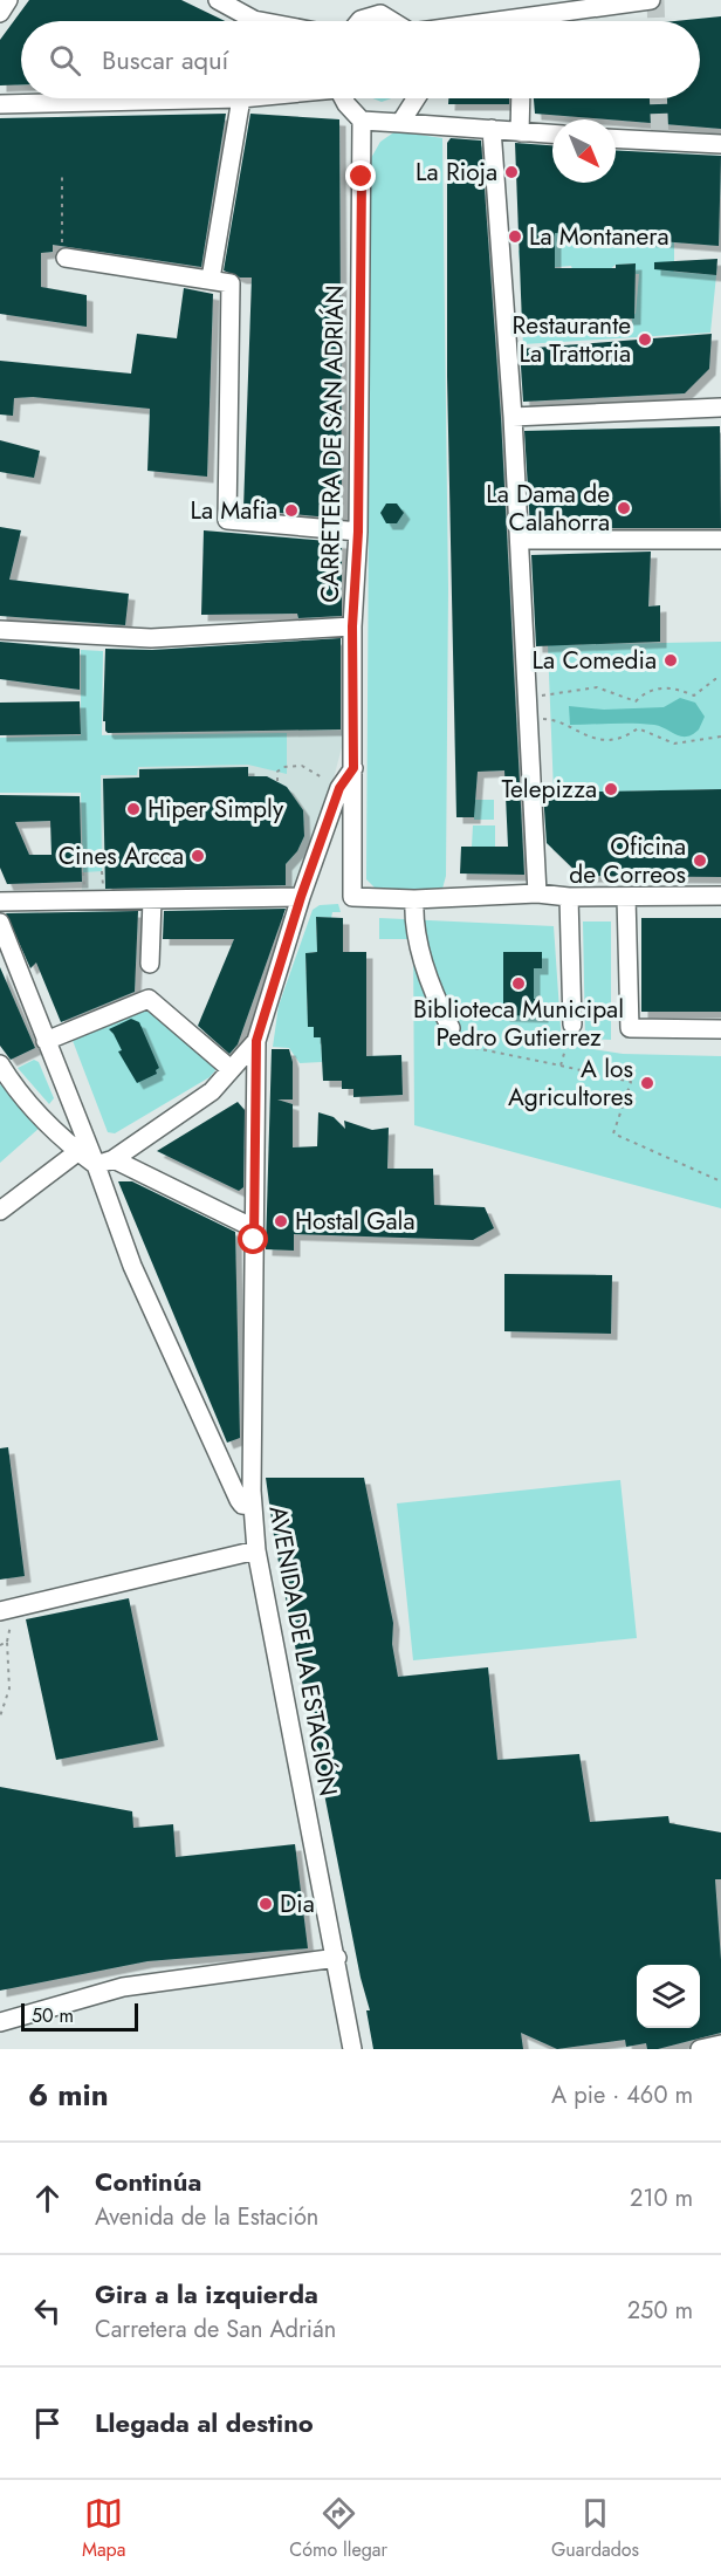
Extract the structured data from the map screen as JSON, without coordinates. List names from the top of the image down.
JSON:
{
  "streets": {
    "street": ["CARRETERA DE SAN ADRIÁN", "AVENIDA DE LA ESTACIÓN"]
  },
  "crossings": [
    ["CARRETERA DE SAN ADRIÁN", "AVENIDA DE LA ESTACIÓN"]
  ],
  "places": [
    "La Rioja",
    "La Montanera",
    "Restaurante La Trattoria",
    "La Dama de Calahorra",
    "La Mafia",
    "La Comedia",
    "Telepizza",
    "Hiper Simply",
    "Cines Arcca",
    "Oficina de Correos",
    "Biblioteca Municipal Pedro Gutierrez",
    "A los Agricultores",
    "Hostal Gala",
    "Dia"
  ],
  "scale_bar": "50 m",
  "north": "bottom right",
  "page": {
    "search": "Buscar aquí",
    "scale": "50 m",
    "heading": ["6 min", "A pie · 460 m"],
    "list": [
      ["Continúa", "Avenida de la Estación", "210 m"],
      ["Gira a la izquierda", "Carretera de San Adrián", "250 m"],
      "Llegada al destino"
    ],
    "nav": ["Mapa", "Cómo llegar", "Guardados"]
  }
}
